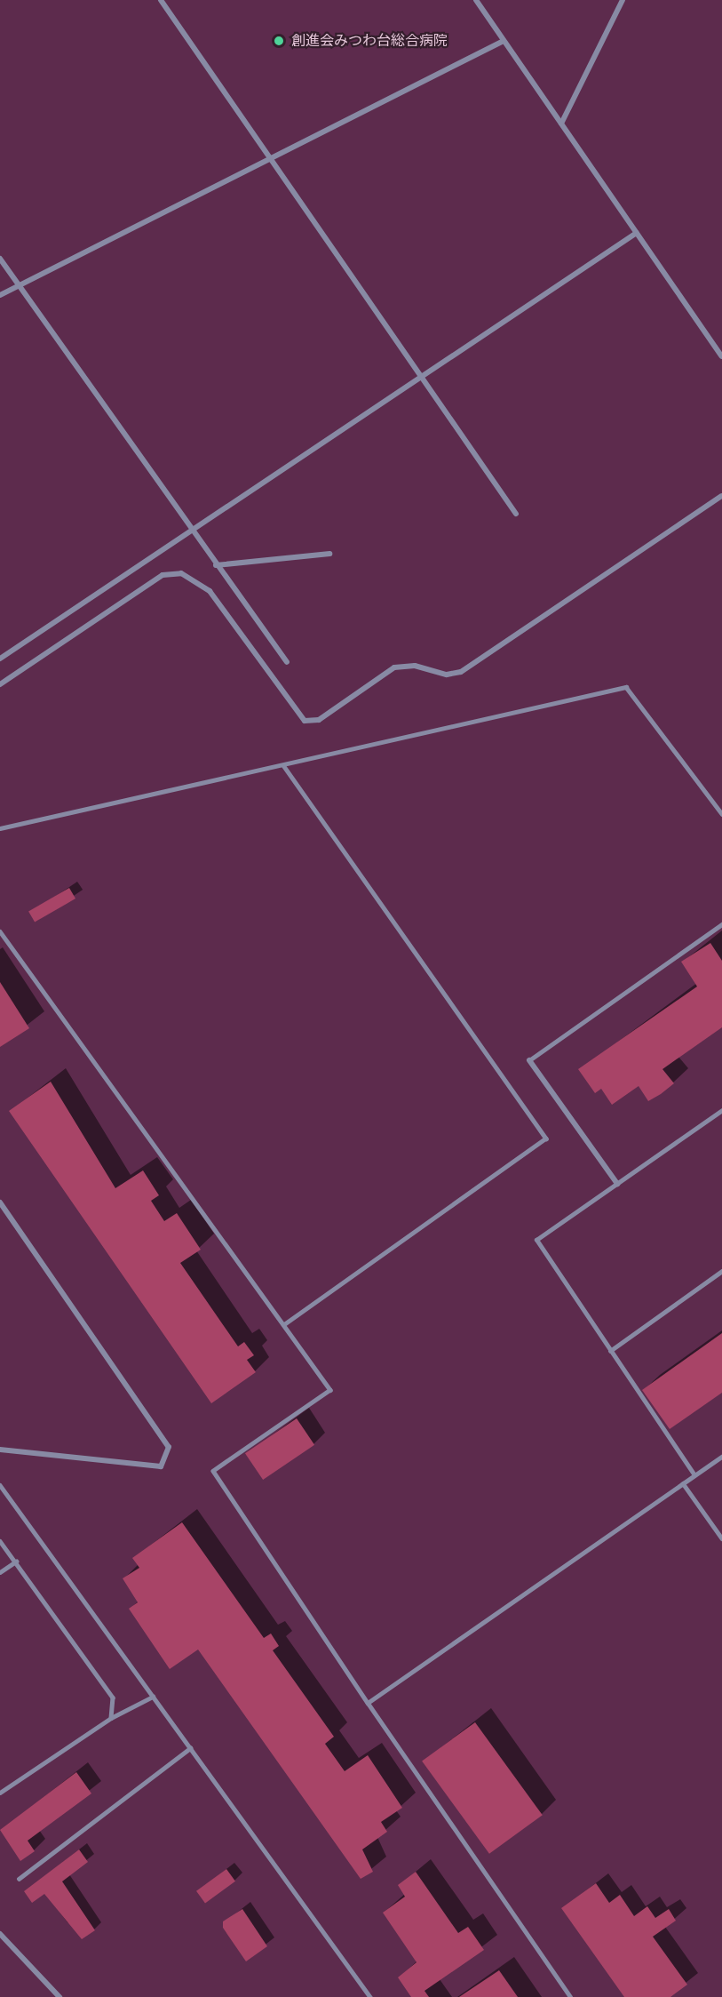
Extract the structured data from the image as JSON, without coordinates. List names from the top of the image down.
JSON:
{
  "places": ["創進会みつわ台総合病院"]
}
